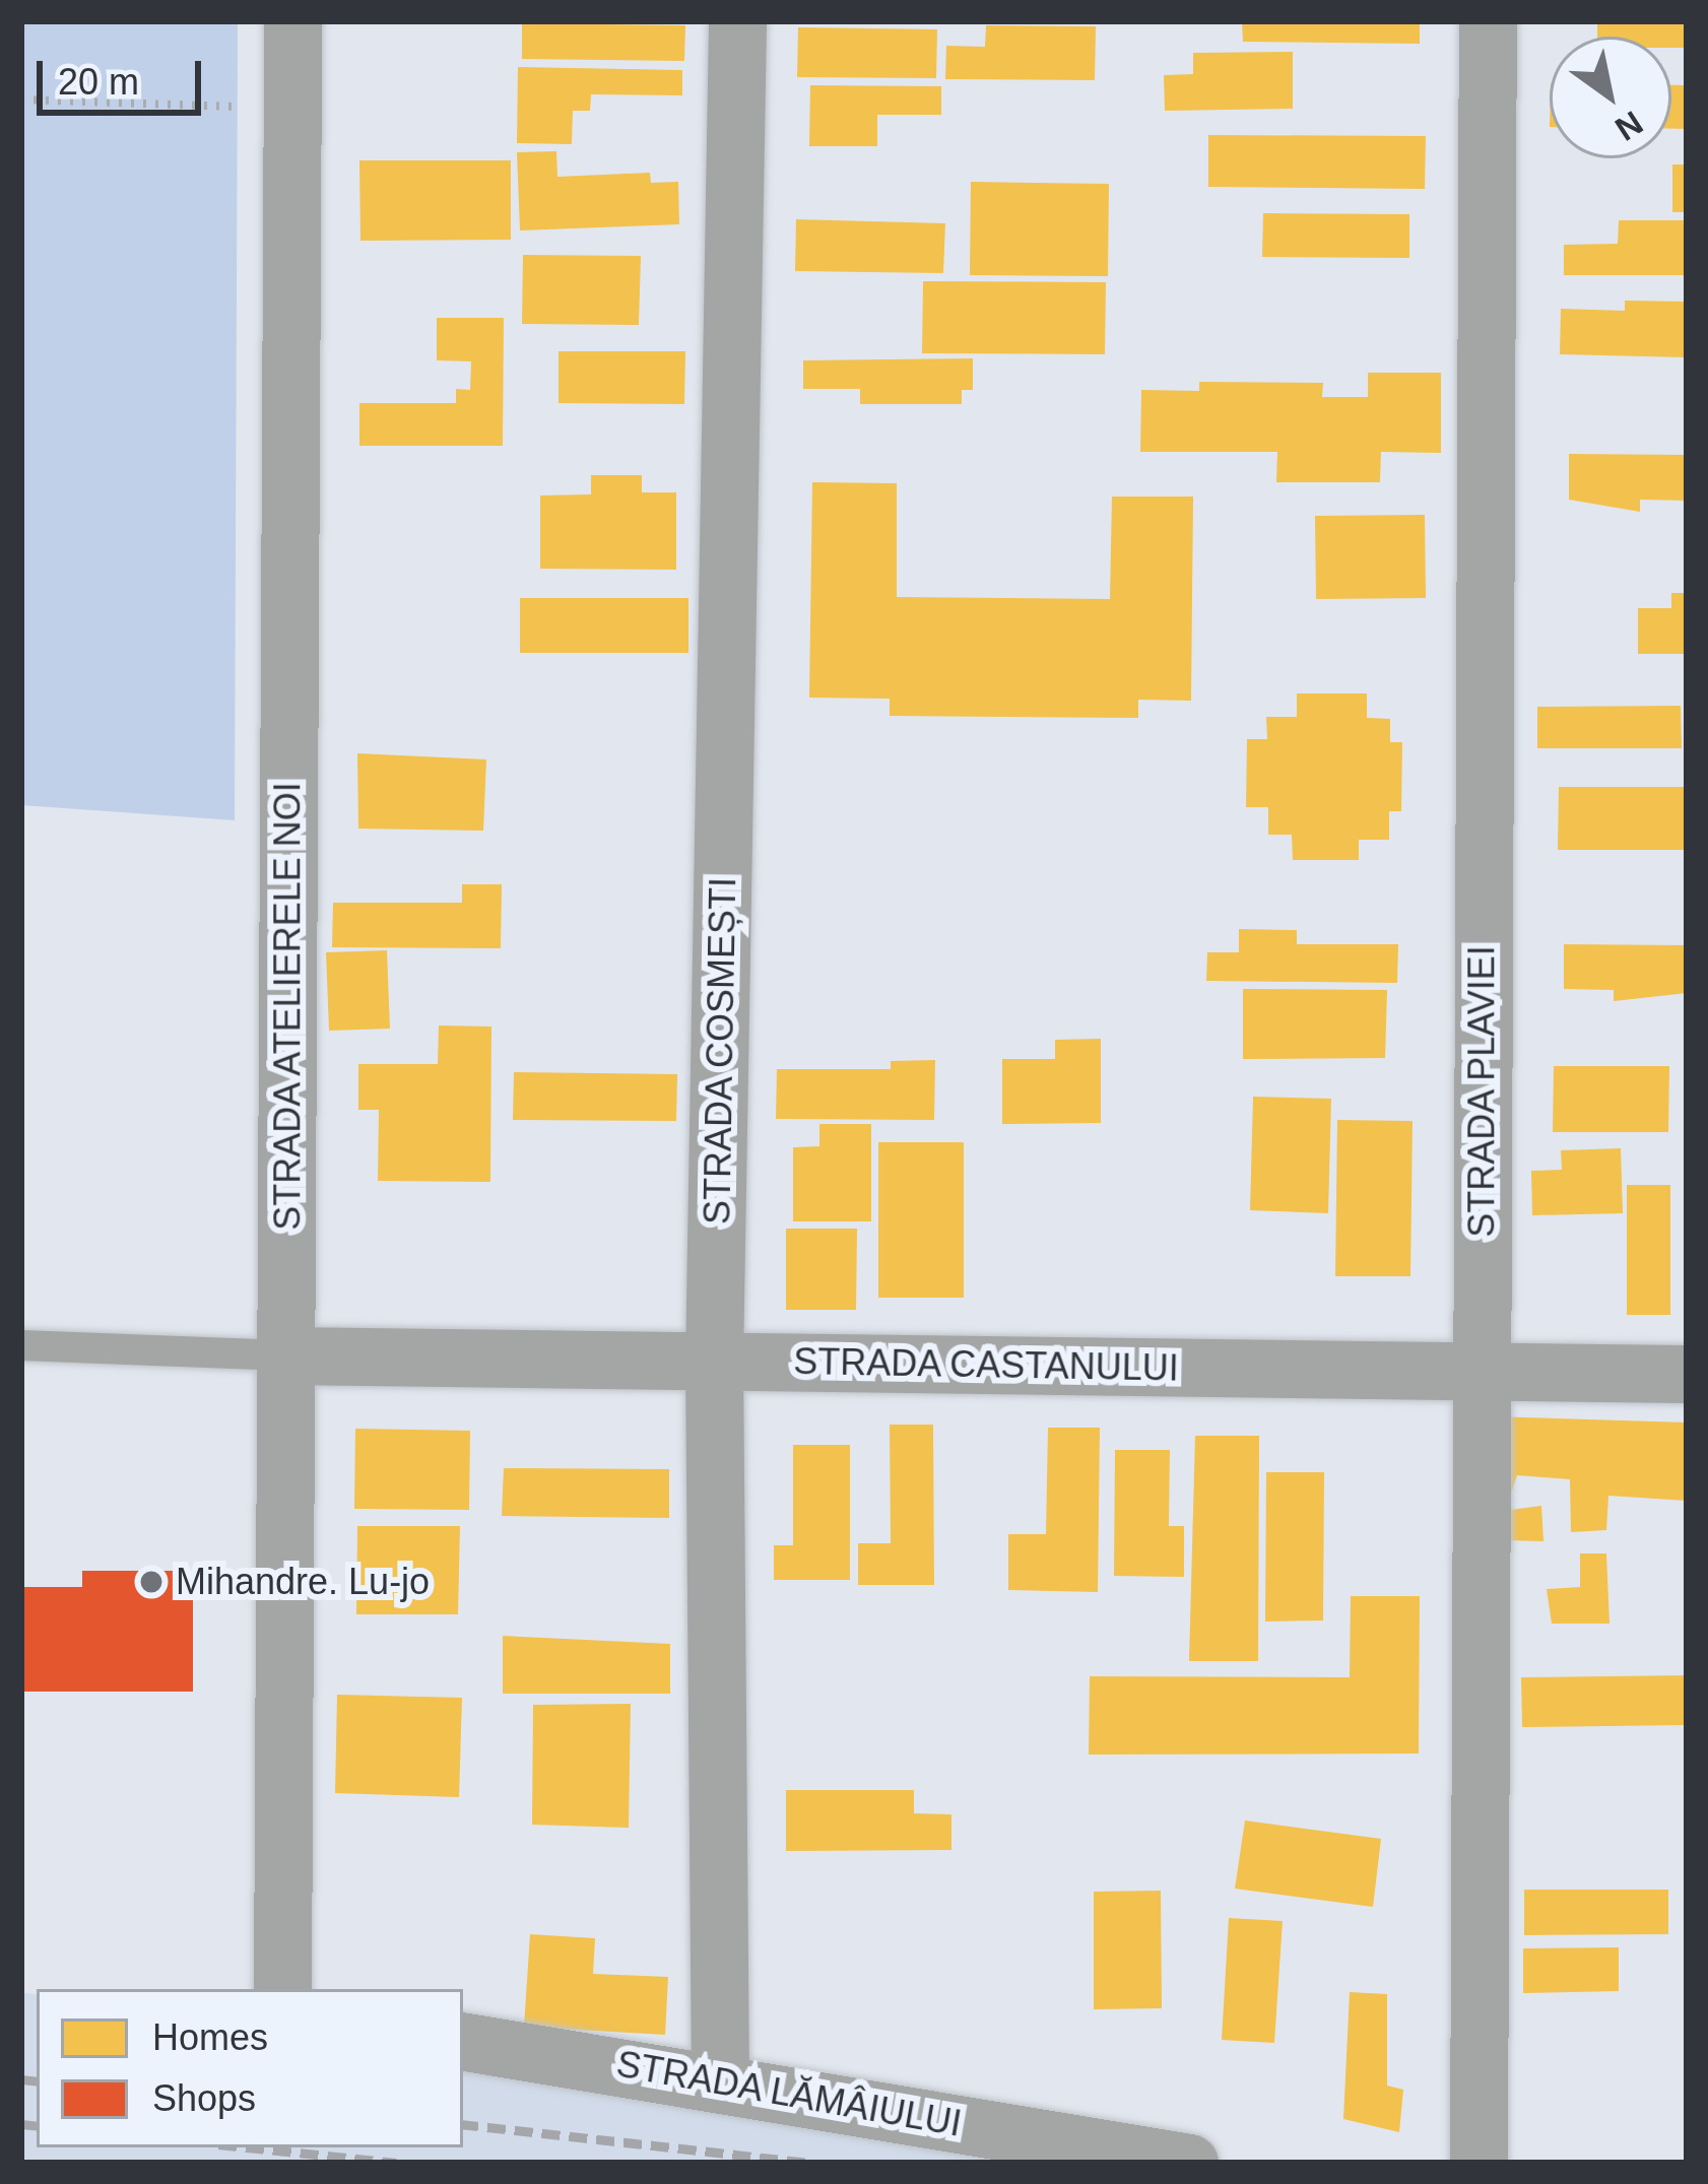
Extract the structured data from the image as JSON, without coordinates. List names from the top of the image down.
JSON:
{
  "streets": {
    "street": [
      "STRADA ATELIERELE NOI",
      "STRADA COSMEȘTI",
      "STRADA PLAVIEI",
      "STRADA CASTANULUI",
      "STRADA LĂMÂIULUI"
    ]
  },
  "crossings": [
    ["STRADA ATELIERELE NOI", "STRADA CASTANULUI"],
    ["STRADA COSMEȘTI", "STRADA CASTANULUI"],
    ["STRADA COSMEȘTI", "STRADA LĂMÂIULUI"],
    ["STRADA PLAVIEI", "STRADA CASTANULUI"]
  ],
  "places": ["Mihandre. Lu-jo"],
  "legend": ["Homes", "Shops"],
  "scale_bar": "20 m",
  "north": "bottom right"
}
